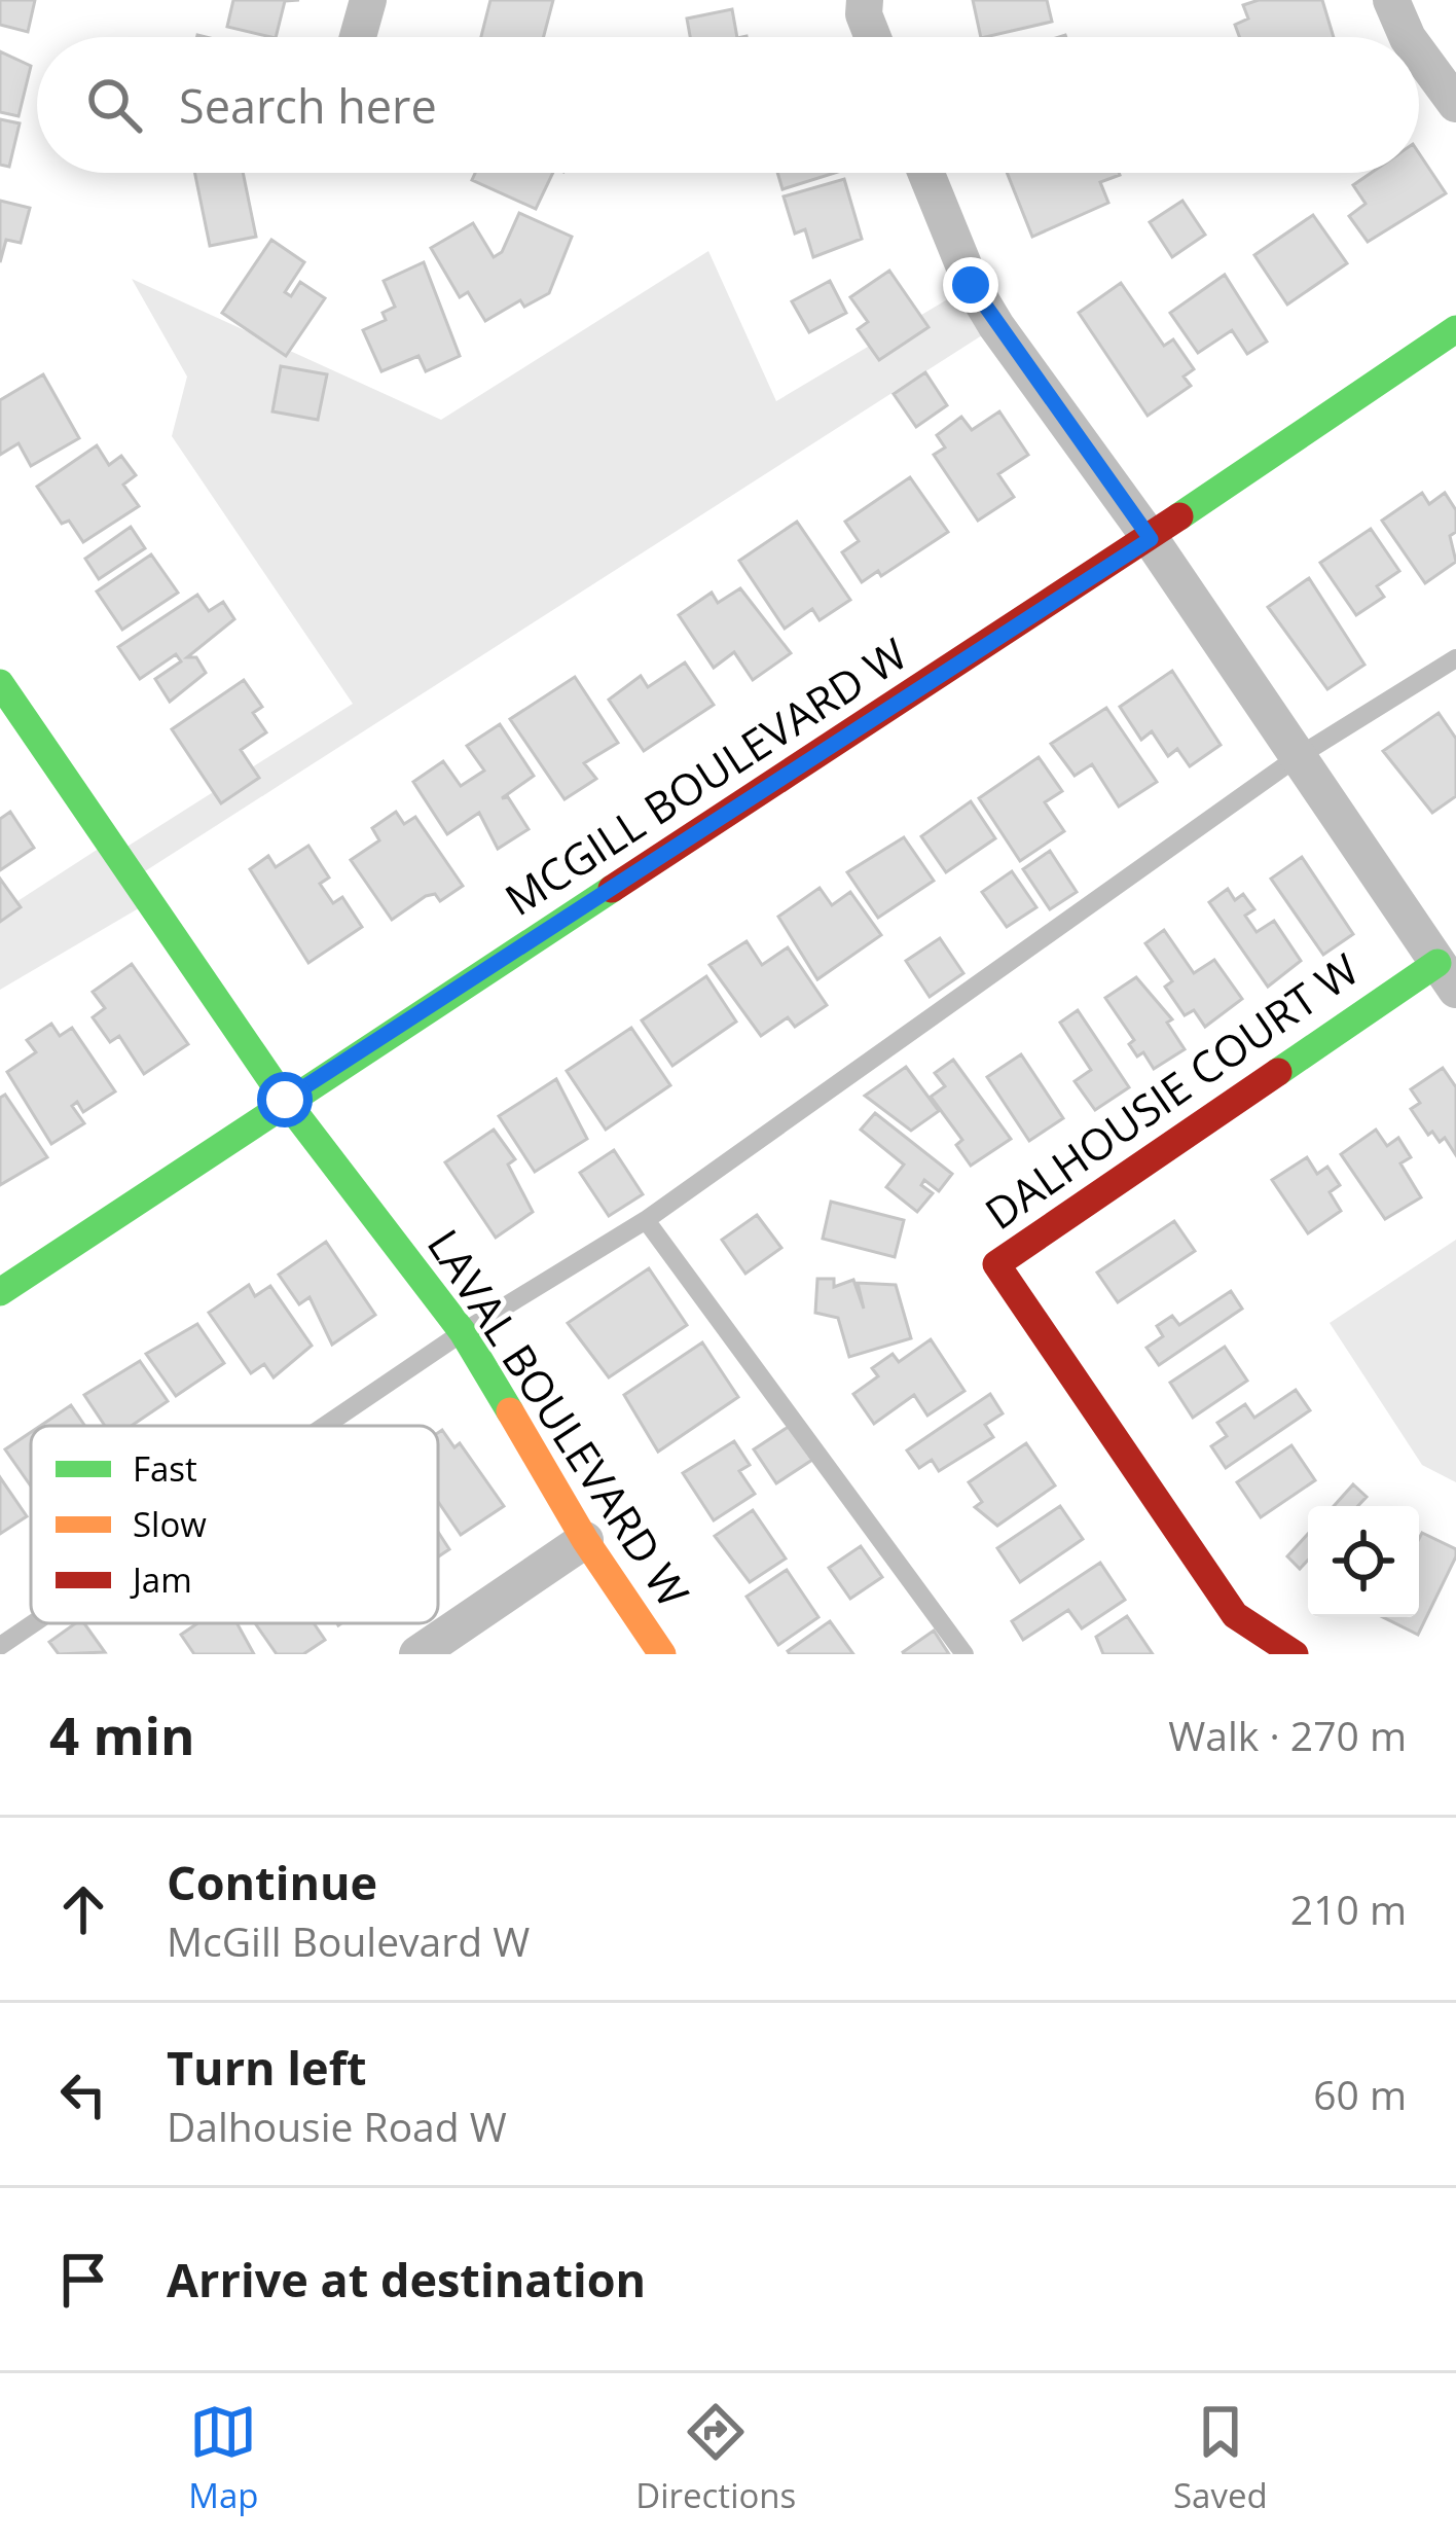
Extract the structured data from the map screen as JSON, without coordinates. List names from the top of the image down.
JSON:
{
  "streets": {
    "street": ["MCGILL BOULEVARD W", "DALHOUSIE COURT W", "LAVAL BOULEVARD W"]
  },
  "crossings": [
    ["MCGILL BOULEVARD W", "DALHOUSIE COURT W"],
    ["MCGILL BOULEVARD W", "LAVAL BOULEVARD W"]
  ],
  "legend": ["Fast", "Slow", "Jam"],
  "page": {
    "search": "Search here",
    "heading": ["4 min", "Walk · 270 m"],
    "list": [
      ["Continue", "McGill Boulevard W", "210 m"],
      ["Turn left", "Dalhousie Road W", "60 m"],
      "Arrive at destination"
    ],
    "nav": ["Map", "Directions", "Saved"]
  }
}
